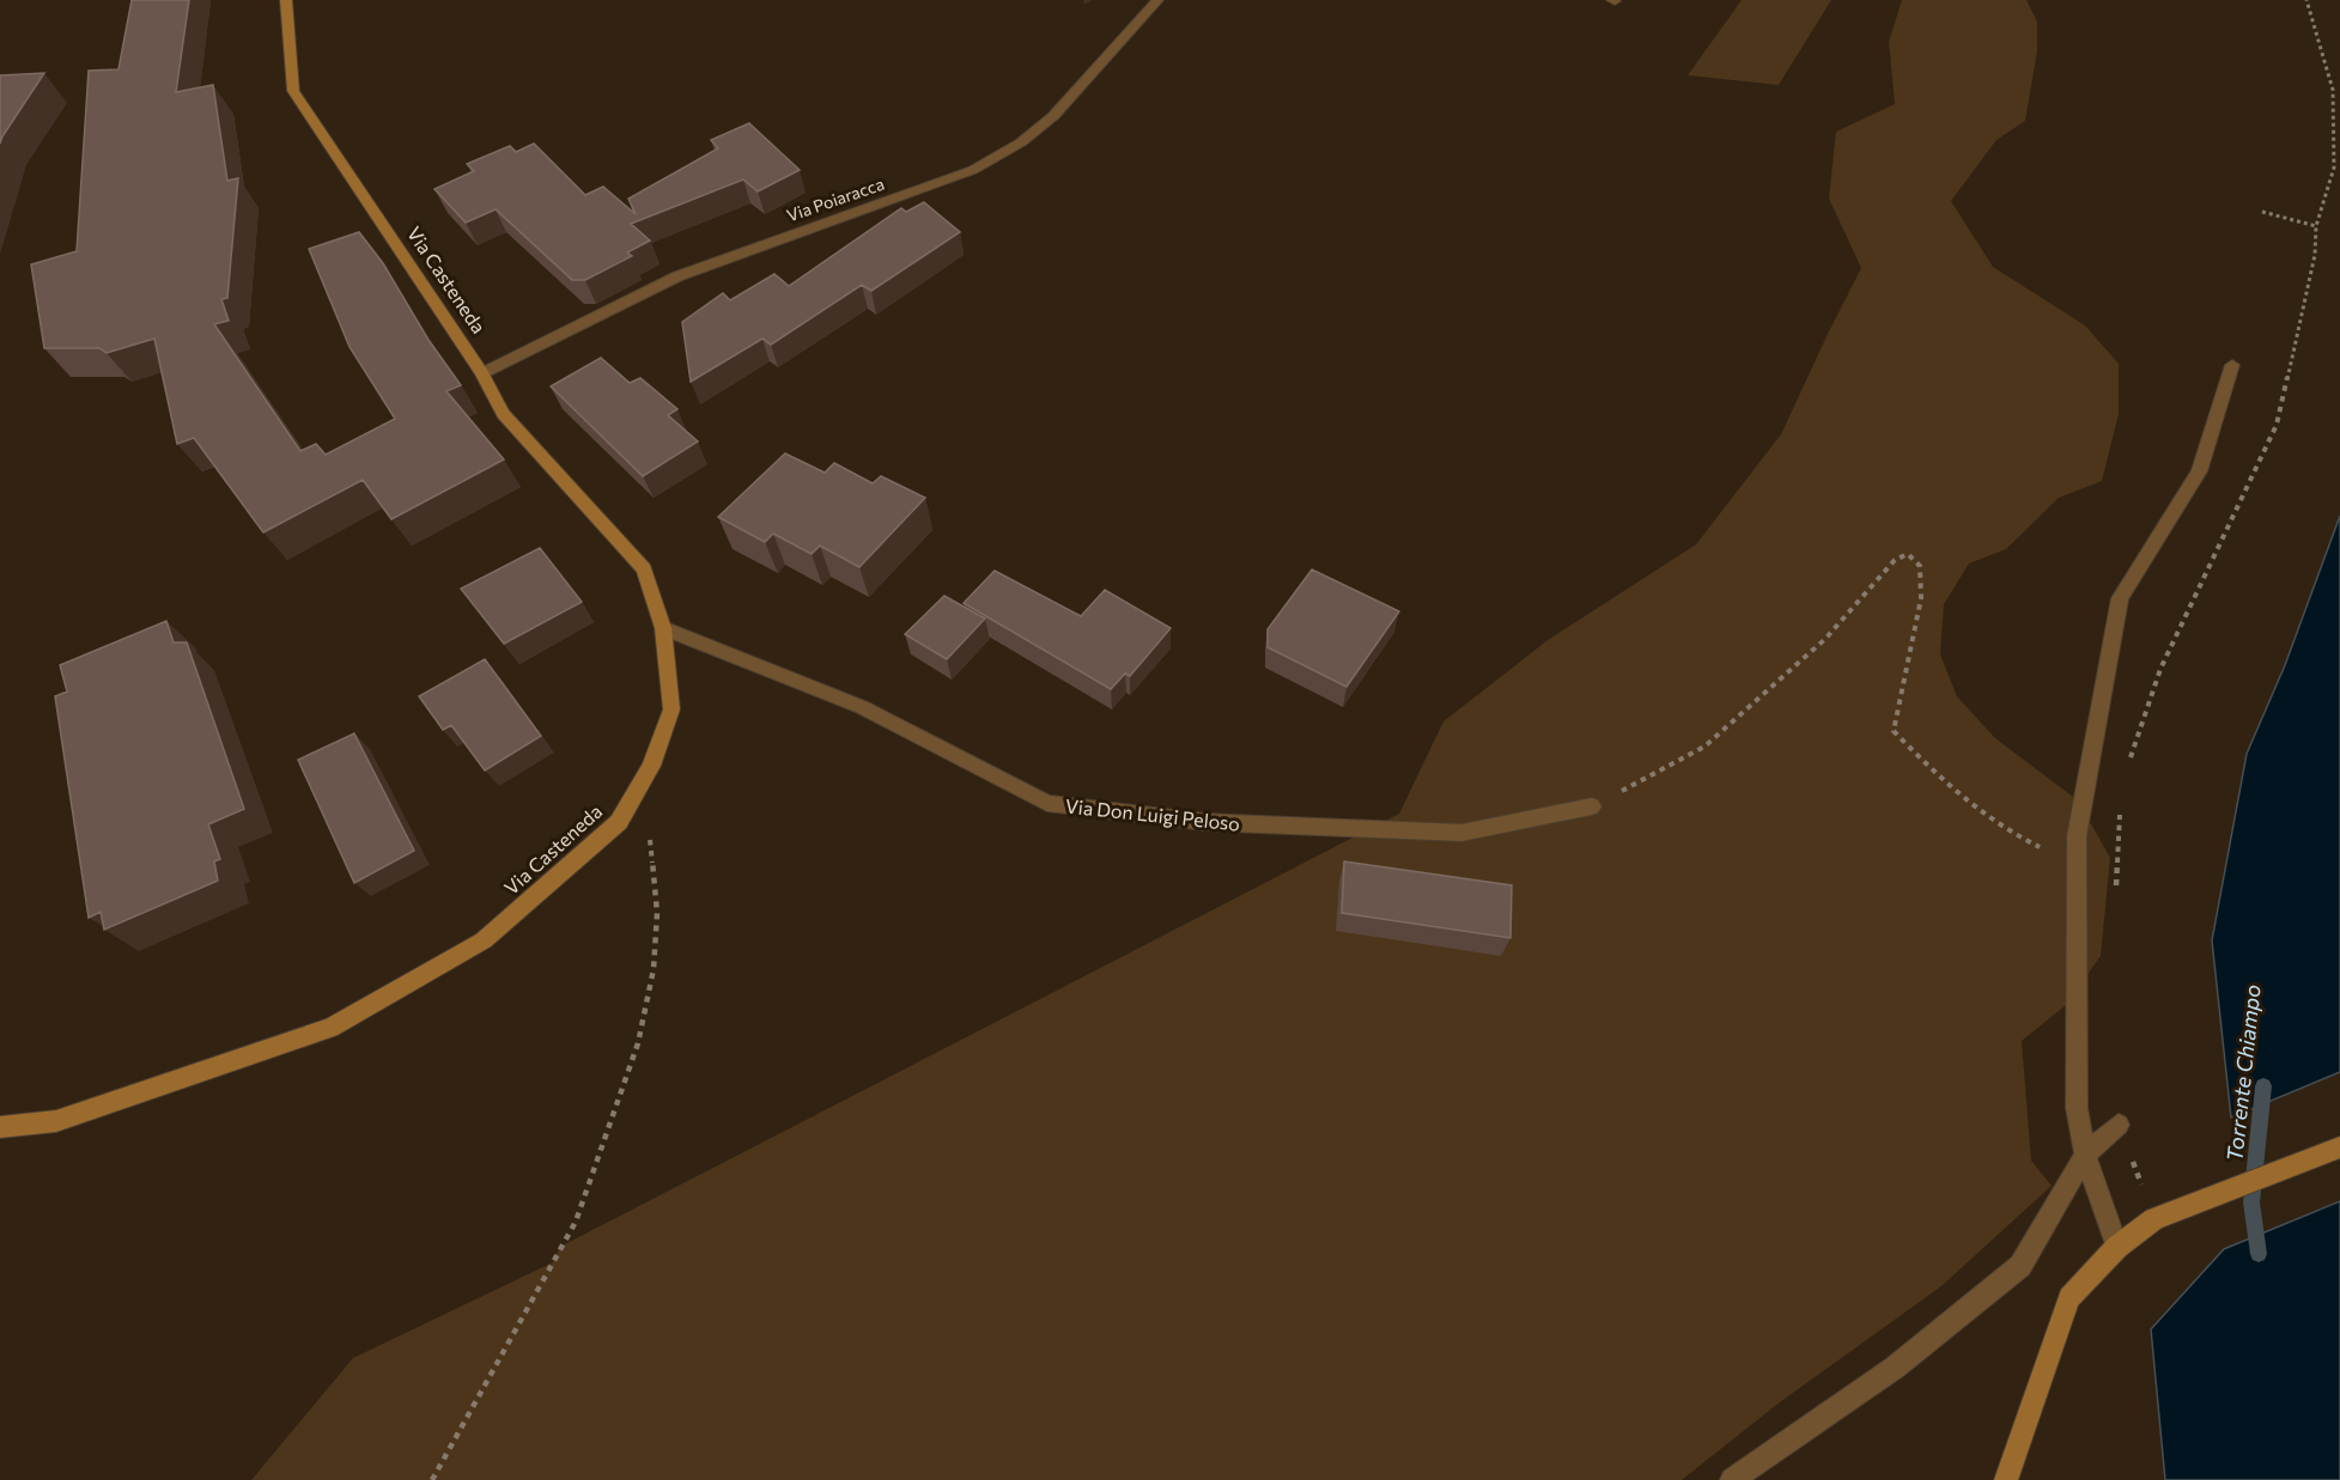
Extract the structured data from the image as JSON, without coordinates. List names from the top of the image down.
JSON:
{
  "streets": {
    "street": ["Via Poiaracca", "Via Casteneda", "Via Don Luigi Peloso"]
  },
  "crossings": [
    ["Via Poiaracca", "Via Casteneda"],
    ["Via Casteneda", "Via Don Luigi Peloso"]
  ],
  "water": ["Torrente Chiampo"]
}
